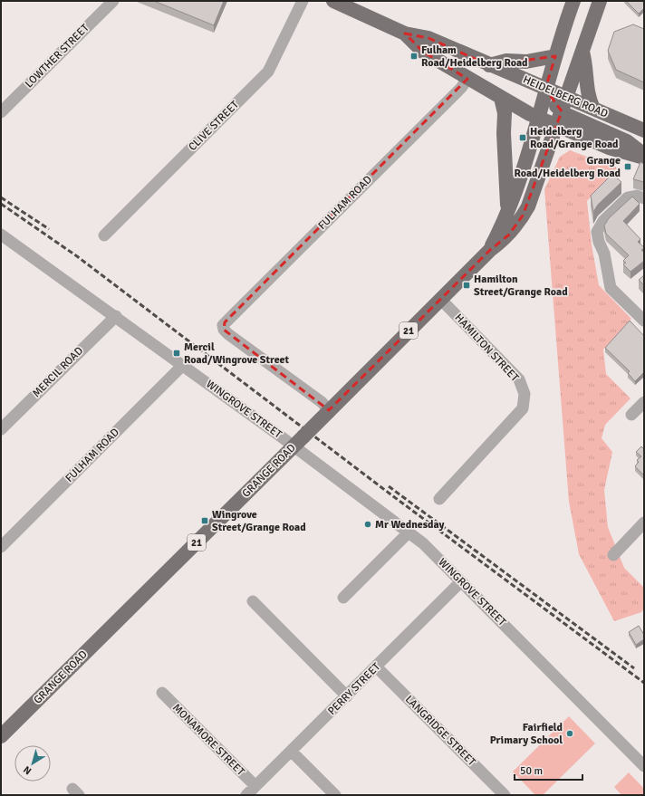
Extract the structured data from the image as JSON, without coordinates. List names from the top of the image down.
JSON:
{
  "streets": {
    "main road": ["HEIDELBERG ROAD", "21", "GRANGE ROAD"],
    "street": [
      "LOWTHER STREET",
      "CLIVE STREET",
      "FULHAM ROAD",
      "HAMILTON STREET",
      "MERCIL ROAD",
      "WINGROVE STREET",
      "PERRY STREET",
      "LANGRIDGE STREET",
      "MONAMORE STREET"
    ]
  },
  "crossings": [
    ["HEIDELBERG ROAD", "FULHAM ROAD"],
    ["HEIDELBERG ROAD", "21"],
    ["HEIDELBERG ROAD", "GRANGE ROAD"],
    ["FULHAM ROAD", "WINGROVE STREET"],
    ["FULHAM ROAD", "GRANGE ROAD"],
    ["21", "GRANGE ROAD"],
    ["HAMILTON STREET", "GRANGE ROAD"],
    ["MERCIL ROAD", "WINGROVE STREET"],
    ["WINGROVE STREET", "GRANGE ROAD"],
    ["WINGROVE STREET", "PERRY STREET"],
    ["PERRY STREET", "LANGRIDGE STREET"],
    ["PERRY STREET", "MONAMORE STREET"]
  ],
  "places": {
    "transit": [
      "Fulham Road/Heidelberg Road",
      "Heidelberg Road/Grange Road",
      "Grange Road/Heidelberg Road",
      "Hamilton Street/Grange Road",
      "Mercil Road/Wingrove Street",
      "Wingrove Street/Grange Road"
    ],
    "other": ["Mr Wednesday", "Fairfield Primary School"]
  },
  "scale_bar": "50 m",
  "north": "bottom left"
}
